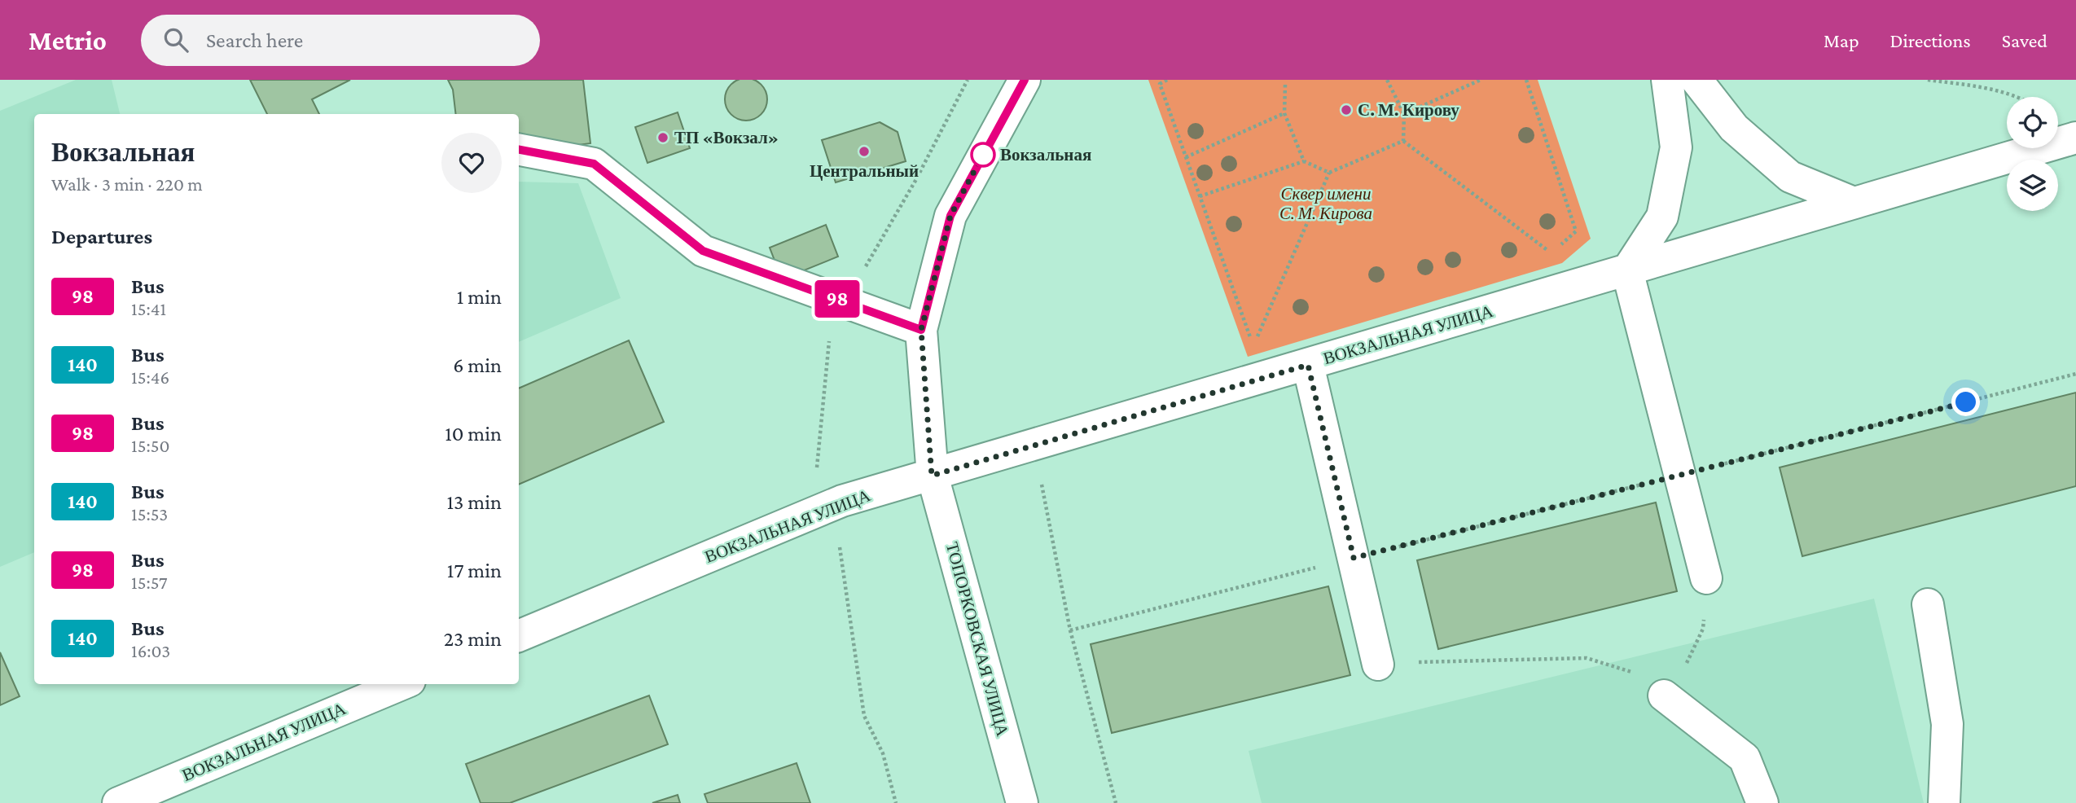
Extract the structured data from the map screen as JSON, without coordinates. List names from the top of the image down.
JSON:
{
  "streets": {
    "street": ["ВОКЗАЛЬНАЯ УЛИЦА", "ТОПОРКОВСКАЯ УЛИЦА"]
  },
  "crossings": [
    ["ВОКЗАЛЬНАЯ УЛИЦА", "ТОПОРКОВСКАЯ УЛИЦА"]
  ],
  "parks": ["Сквер имени С. М. Кирова"],
  "places": [
    "С. М. Кирову",
    "ТП «Вокзал»",
    "Центральный",
    "Вокзальная"
  ],
  "lines": ["bus line 98"],
  "page": {
    "header": "Metrio",
    "search": "Search here",
    "nav": ["Map", "Directions", "Saved"],
    "on_map": "98",
    "heading": [
      ["Вокзальная", "Walk · 3 min · 220 m"],
      "Departures"
    ],
    "list": [
      {
        "mark": "98",
        "name": "Bus",
        "note": "15:41",
        "value": "1 min"
      },
      {
        "mark": "140",
        "name": "Bus",
        "note": "15:46",
        "value": "6 min"
      },
      {
        "mark": "98",
        "name": "Bus",
        "note": "15:50",
        "value": "10 min"
      },
      {
        "mark": "140",
        "name": "Bus",
        "note": "15:53",
        "value": "13 min"
      },
      {
        "mark": "98",
        "name": "Bus",
        "note": "15:57",
        "value": "17 min"
      },
      {
        "mark": "140",
        "name": "Bus",
        "note": "16:03",
        "value": "23 min"
      }
    ]
  }
}
